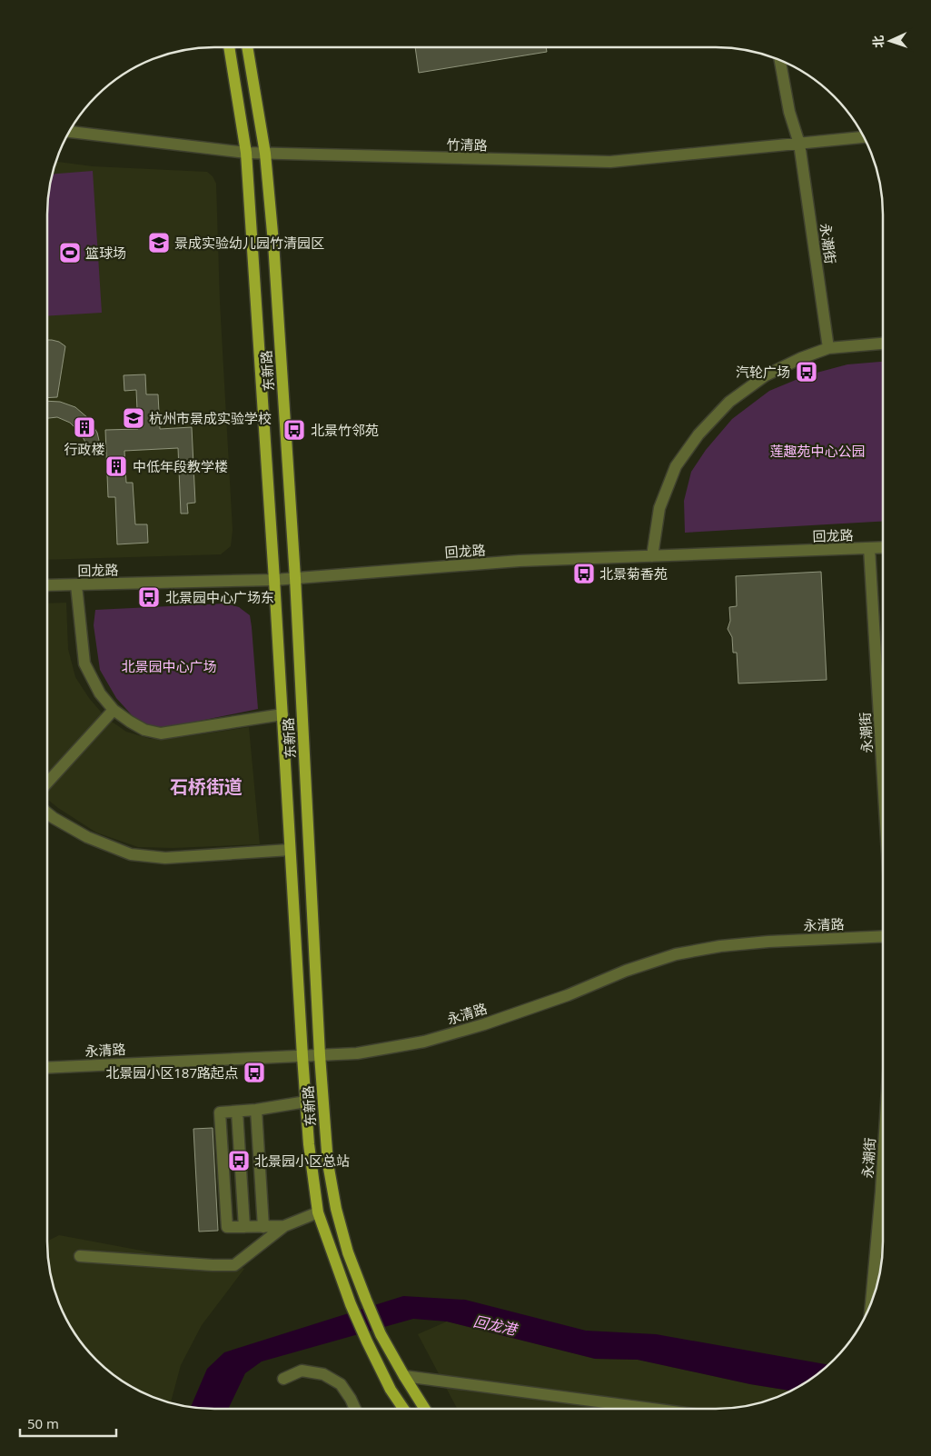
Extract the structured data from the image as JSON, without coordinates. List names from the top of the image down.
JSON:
{
  "streets": {
    "main road": ["东新路"],
    "street": [
      "竹清路",
      "永潮街",
      "回龙路",
      "永清路"
    ]
  },
  "crossings": [
    ["竹清路", "永潮街"],
    ["竹清路", "东新路"],
    ["永潮街", "回龙路"],
    ["东新路", "回龙路"],
    ["东新路", "永清路"]
  ],
  "districts": ["石桥街道"],
  "water": ["回龙港"],
  "parks": ["莲趣苑中心公园", "北景园中心广场"],
  "places": {
    "school or university": ["景成实验幼儿园竹清园区", "杭州市景成实验学校"],
    "sports": ["篮球场"],
    "bus stop": [
      "汽轮广场",
      "北景竹邻苑",
      "北景菊香苑",
      "北景园中心广场东",
      "北景园小区187路起点",
      "北景园小区总站"
    ],
    "building": ["行政楼", "中低年段教学楼"]
  },
  "scale_bar": "50 m",
  "north": "left"
}
